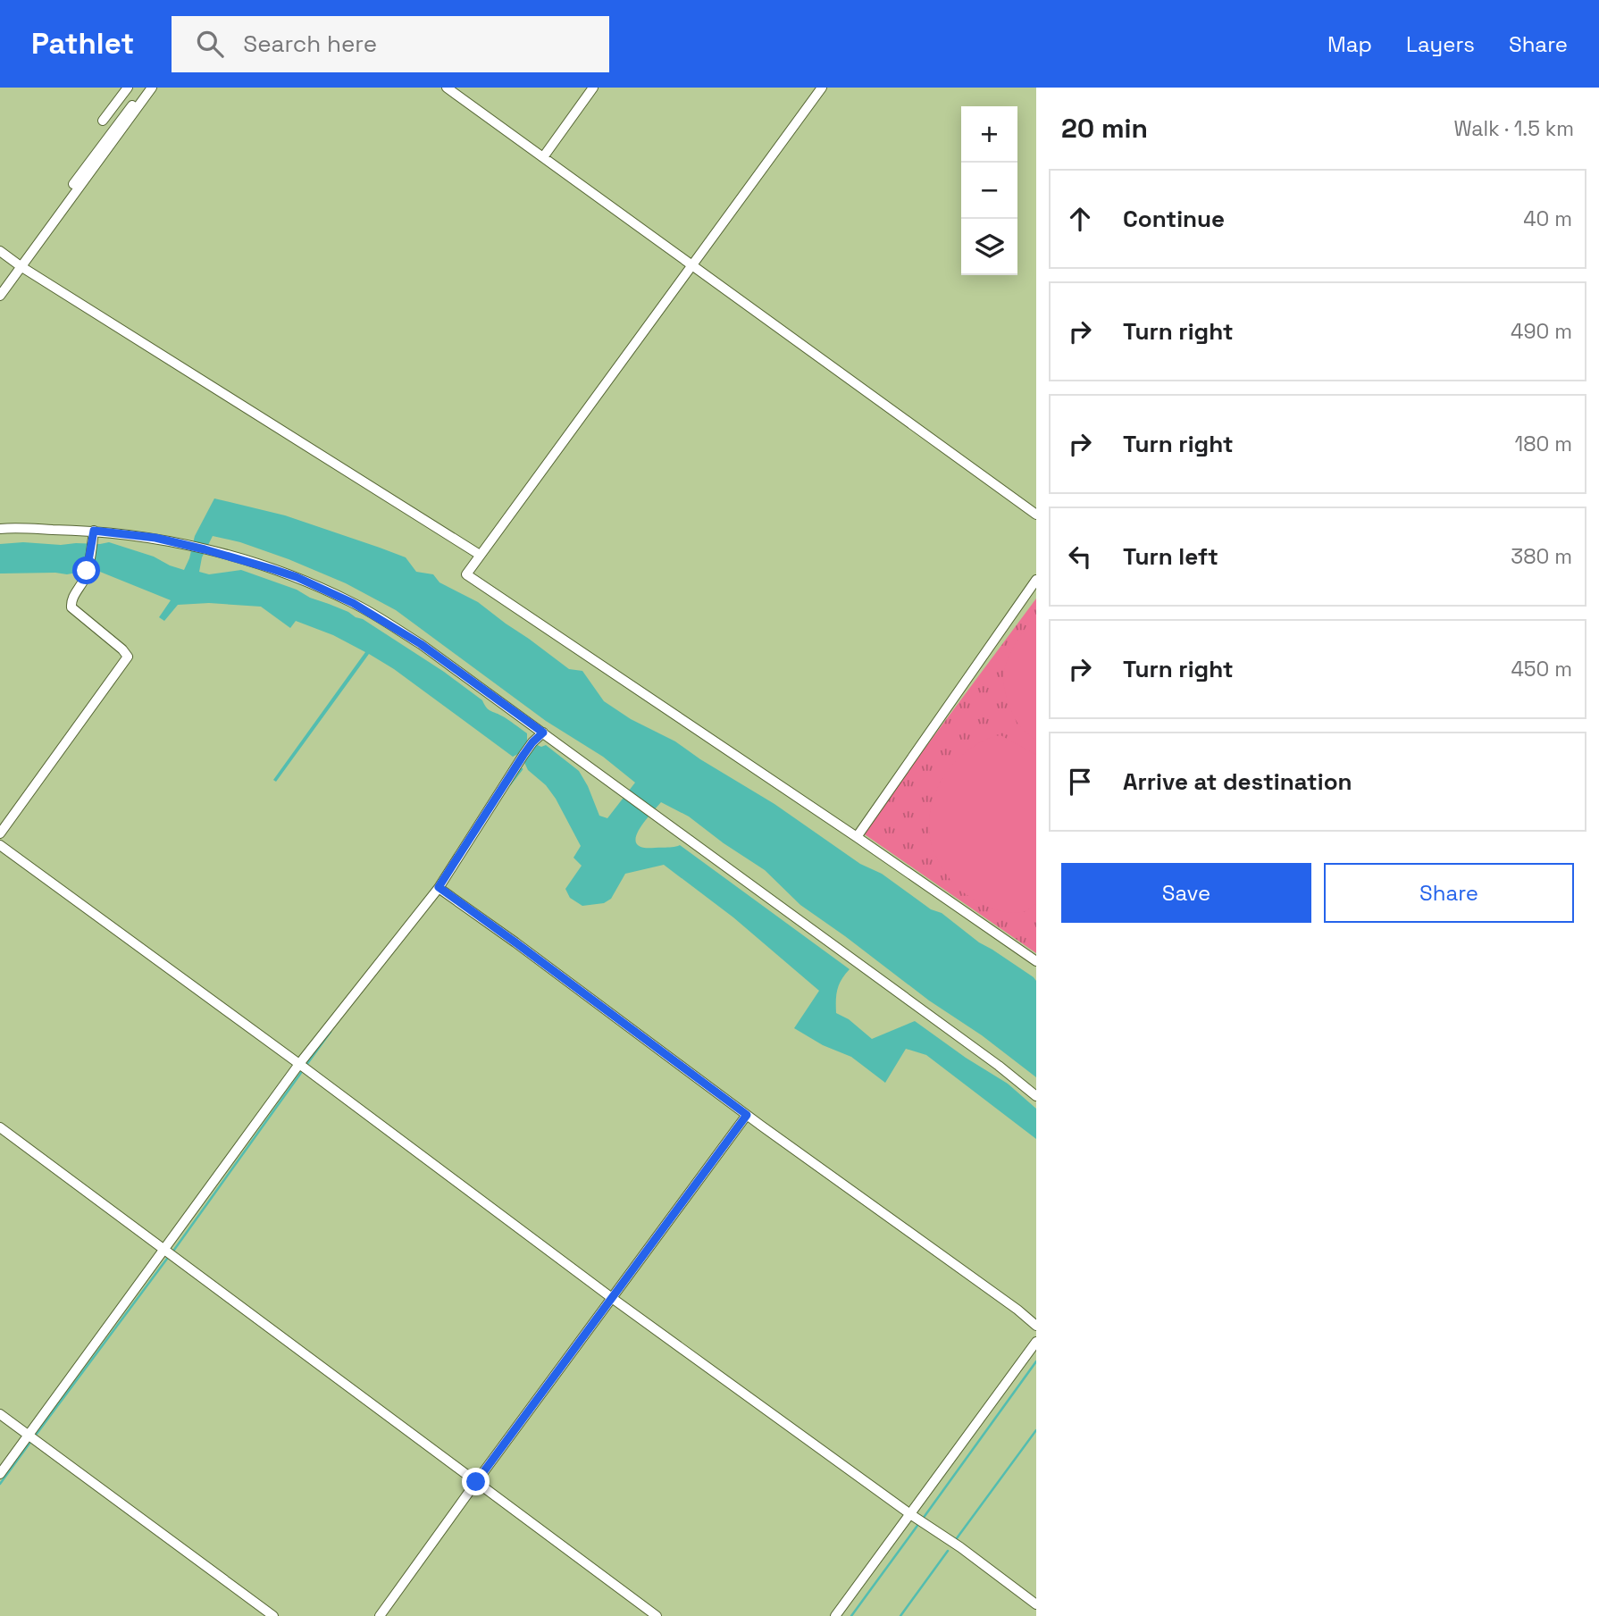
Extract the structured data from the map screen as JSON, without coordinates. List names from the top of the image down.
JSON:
{
  "page": {
    "header": "Pathlet",
    "search": "Search here",
    "nav": ["Map", "Layers", "Share"],
    "heading": ["20 min", "Walk · 1.5 km"],
    "map_buttons": ["+", "−"],
    "list": [
      ["Continue", "40 m"],
      ["Turn right", "490 m"],
      ["Turn right", "180 m"],
      ["Turn left", "380 m"],
      ["Turn right", "450 m"],
      "Arrive at destination"
    ],
    "buttons": ["Save", "Share"]
  }
}
